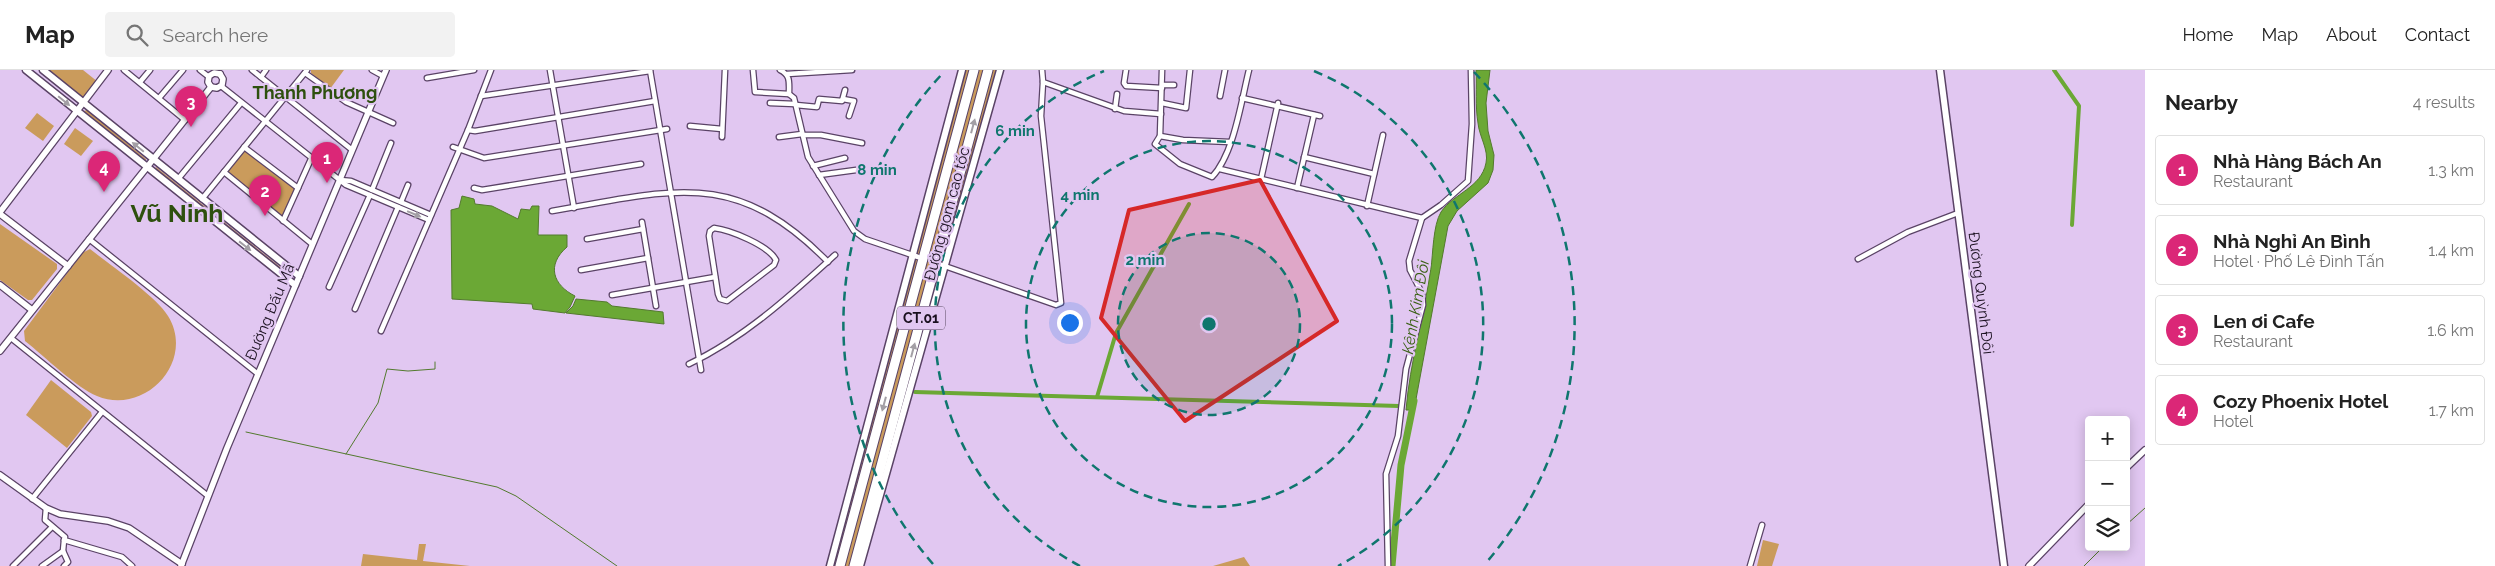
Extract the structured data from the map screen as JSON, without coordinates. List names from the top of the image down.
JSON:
{
  "streets": {
    "highway": ["CT.01"],
    "main road": ["Đường gom cao tốc", "Đường Quỳnh Đôi"],
    "street": ["Đường Đấu Mã"]
  },
  "districts": ["Thanh Phương", "Vũ Ninh"],
  "water": ["Kênh Kim Đôi"],
  "page": {
    "header": "Map",
    "search": "Search here",
    "nav": [
      "Home",
      "Map",
      "About",
      "Contact"
    ],
    "heading": ["Nearby", "4 results"],
    "pins": [
      "3",
      "1",
      "4",
      "2"
    ],
    "list": [
      {
        "mark": "1",
        "name": "Nhà Hàng Bách An",
        "note": "Restaurant",
        "value": "1.3 km"
      },
      {
        "mark": "2",
        "name": "Nhà Nghỉ An Bình",
        "note": "Hotel · Phố Lê Đình Tấn",
        "value": "1.4 km"
      },
      {
        "mark": "3",
        "name": "Len ơi Cafe",
        "note": "Restaurant",
        "value": "1.6 km"
      },
      {
        "mark": "4",
        "name": "Cozy Phoenix Hotel",
        "note": "Hotel",
        "value": "1.7 km"
      }
    ],
    "map_buttons": ["+", "−"]
  },
  "rings": [
    "6 min",
    "8 min",
    "4 min",
    "2 min"
  ]
}
